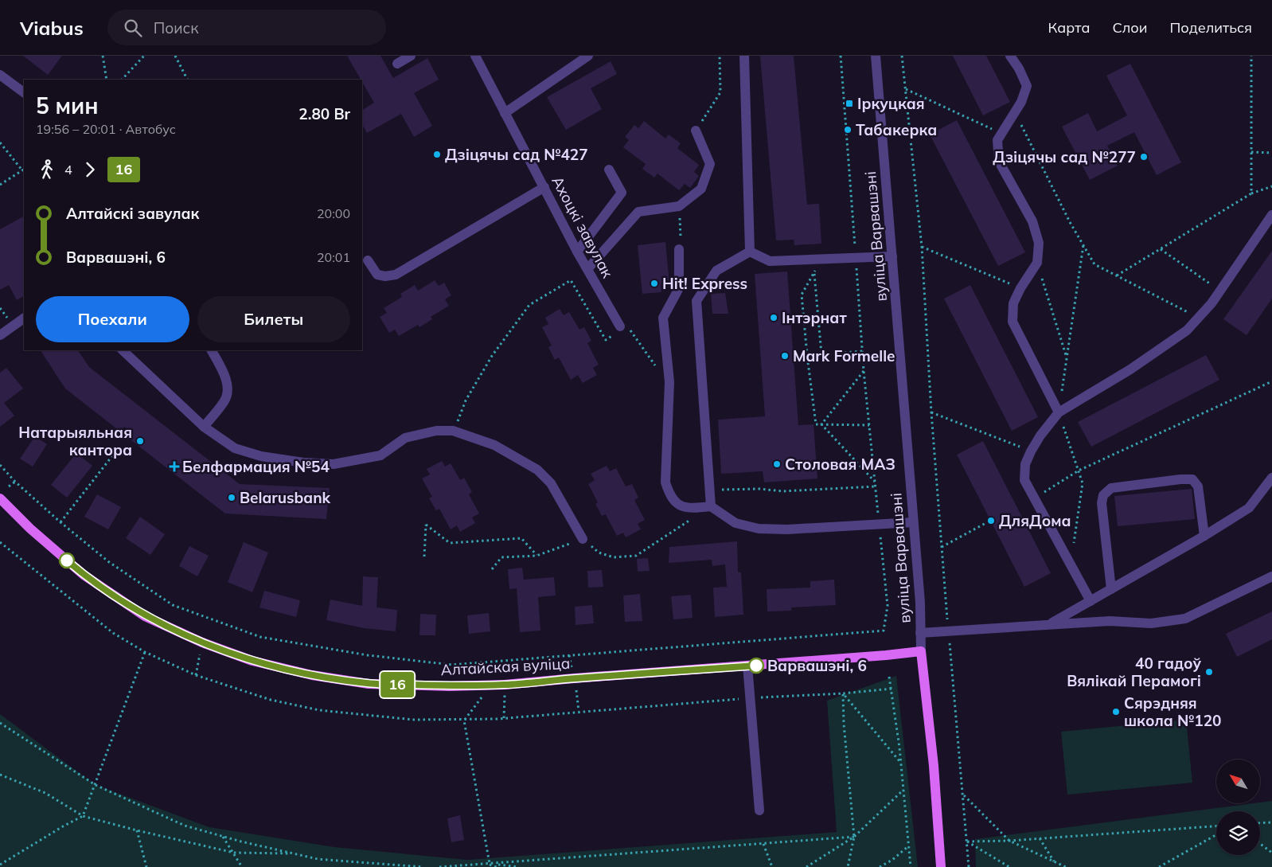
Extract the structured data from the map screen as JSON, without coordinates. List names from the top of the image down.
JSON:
{
  "streets": {
    "main road": ["вуліца Варвашэні", "Алтайская вуліца"],
    "street": ["Ахоцкі завулак"]
  },
  "crossings": [
    ["вуліца Варвашэні", "Алтайская вуліца"]
  ],
  "places": {
    "transit": ["Іркуцкая"],
    "other": [
      "Табакерка",
      "Дзіцячы сад №427",
      "Дзіцячы сад №277",
      "Hit! Express",
      "Інтэрнат",
      "Mark Formelle",
      "Натарыяльная кантора",
      "Столовая МАЗ",
      "Belarusbank",
      "ДляДома",
      "Варвашэні, 6",
      "40 гадоў Вялікай Перамогі",
      "Сярэдняя школа №120"
    ],
    "health": ["Белфармация №54"]
  },
  "lines": ["bus line 16"],
  "north": "top left",
  "page": {
    "header": "Viabus",
    "search": "Поиск",
    "nav": ["Карта", "Слои", "Поделиться"],
    "on_map": "16",
    "heading": ["5 мин", "19:56 – 20:01 · Автобус", "2.80 Br"],
    "legs": ["4", "16"],
    "list": [
      {
        "name": "Алтайскі завулак",
        "value": "20:00"
      },
      {
        "name": "Варвашэні, 6",
        "value": "20:01"
      }
    ],
    "buttons": ["Поехали", "Билеты"]
  }
}
